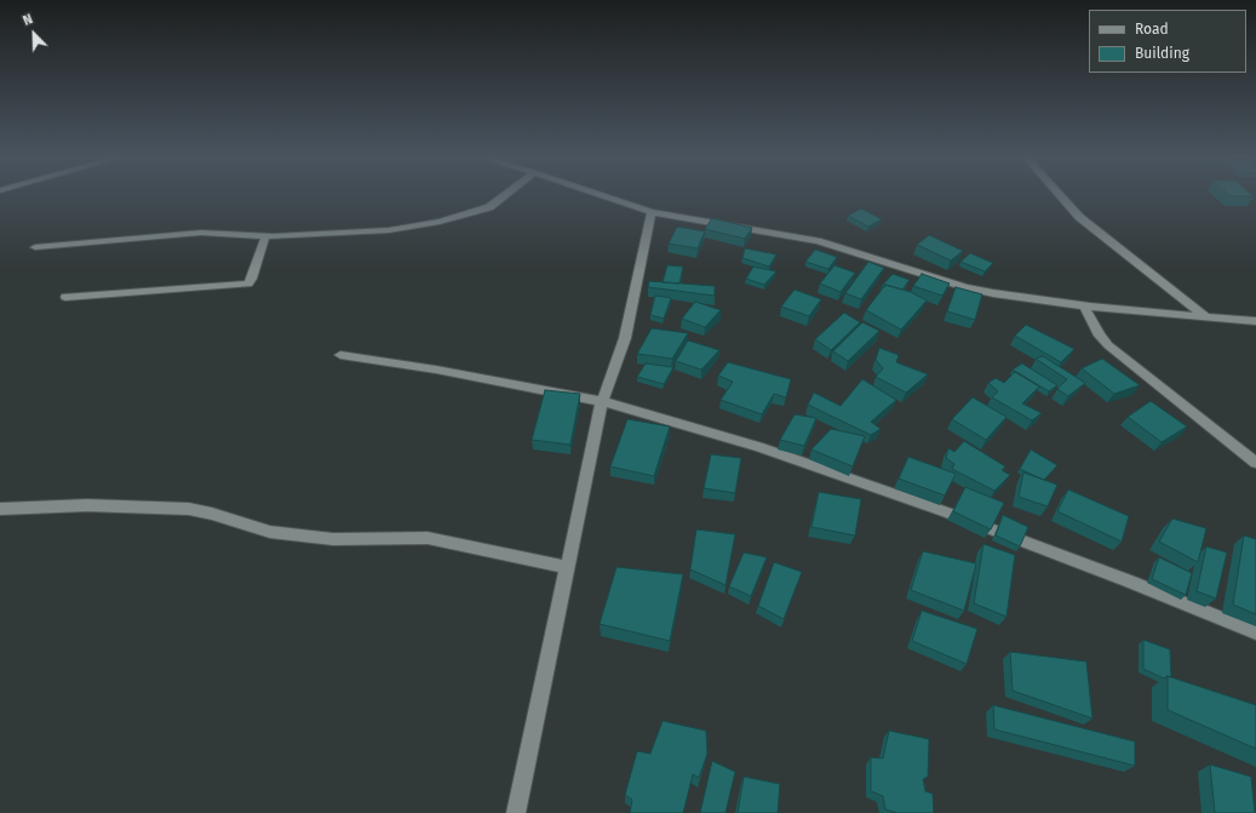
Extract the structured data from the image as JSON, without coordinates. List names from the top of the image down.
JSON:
{
  "legend": ["Road", "Building"],
  "north": "top left"
}
